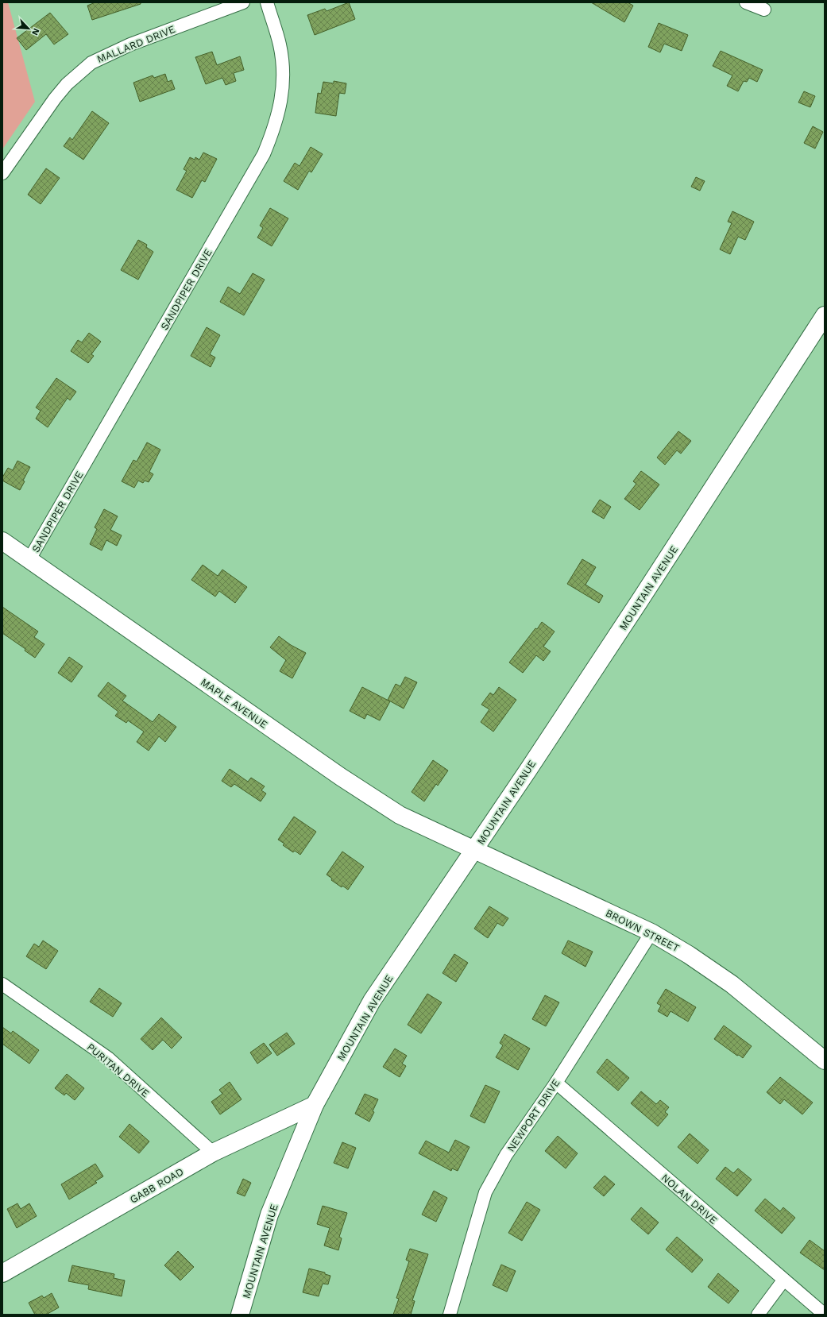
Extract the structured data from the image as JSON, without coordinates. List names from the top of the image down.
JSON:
{
  "streets": {
    "street": [
      "MALLARD DRIVE",
      "SANDPIPER DRIVE",
      "MOUNTAIN AVENUE",
      "MAPLE AVENUE",
      "BROWN STREET",
      "PURITAN DRIVE",
      "NEWPORT DRIVE",
      "GABB ROAD",
      "NOLAN DRIVE"
    ]
  },
  "crossings": [
    ["SANDPIPER DRIVE", "MAPLE AVENUE"],
    ["MOUNTAIN AVENUE", "MAPLE AVENUE"],
    ["MOUNTAIN AVENUE", "BROWN STREET"],
    ["MOUNTAIN AVENUE", "GABB ROAD"],
    ["MAPLE AVENUE", "BROWN STREET"],
    ["BROWN STREET", "NEWPORT DRIVE"],
    ["PURITAN DRIVE", "GABB ROAD"],
    ["NEWPORT DRIVE", "NOLAN DRIVE"]
  ],
  "north": "bottom right"
}
